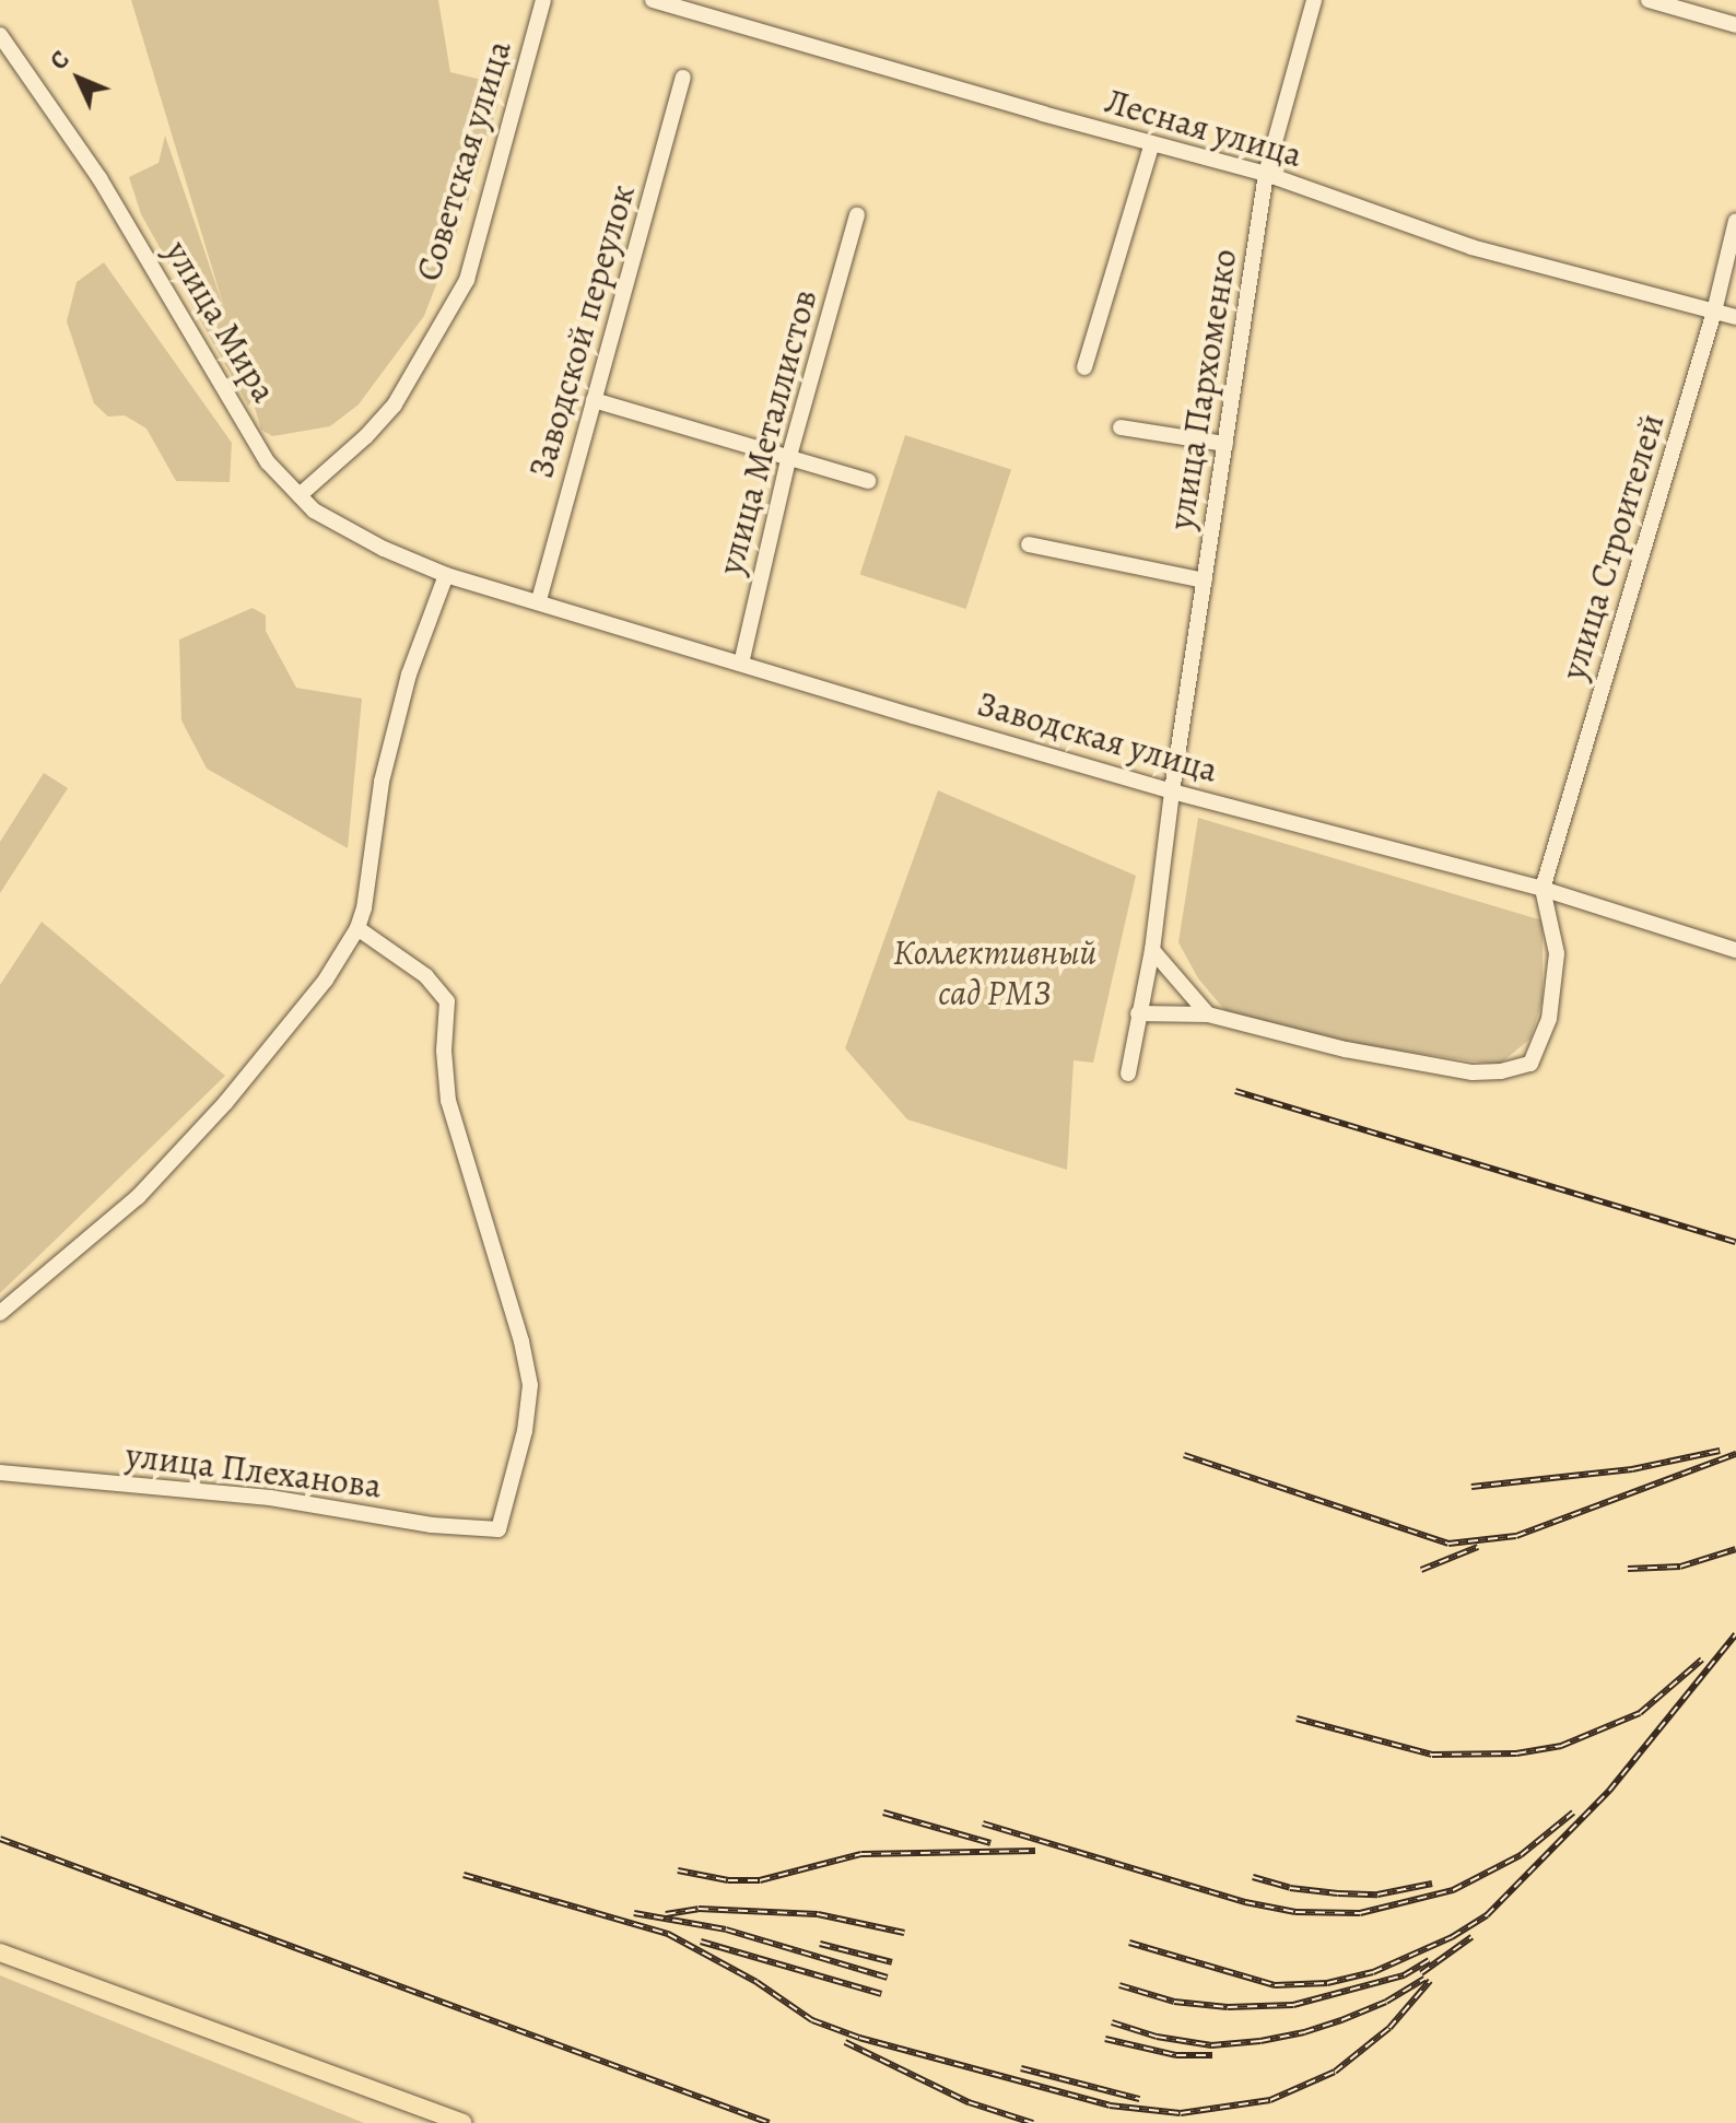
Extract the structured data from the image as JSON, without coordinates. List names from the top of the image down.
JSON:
{
  "streets": {
    "street": [
      "Лесная улица",
      "Советская улица",
      "улица Мира",
      "Заводской переулок",
      "улица Пархоменко",
      "улица Металлистов",
      "улица Строителей",
      "Заводская улица",
      "улица Плеханова"
    ]
  },
  "crossings": [
    ["Лесная улица", "улица Пархоменко"],
    ["Лесная улица", "улица Строителей"],
    ["Советская улица", "улица Мира"],
    ["улица Мира", "Заводская улица"],
    ["Заводской переулок", "Заводская улица"],
    ["улица Пархоменко", "Заводская улица"],
    ["улица Металлистов", "Заводская улица"],
    ["улица Строителей", "Заводская улица"]
  ],
  "parks": ["Коллективный сад РМЗ"],
  "north": "top left"
}
